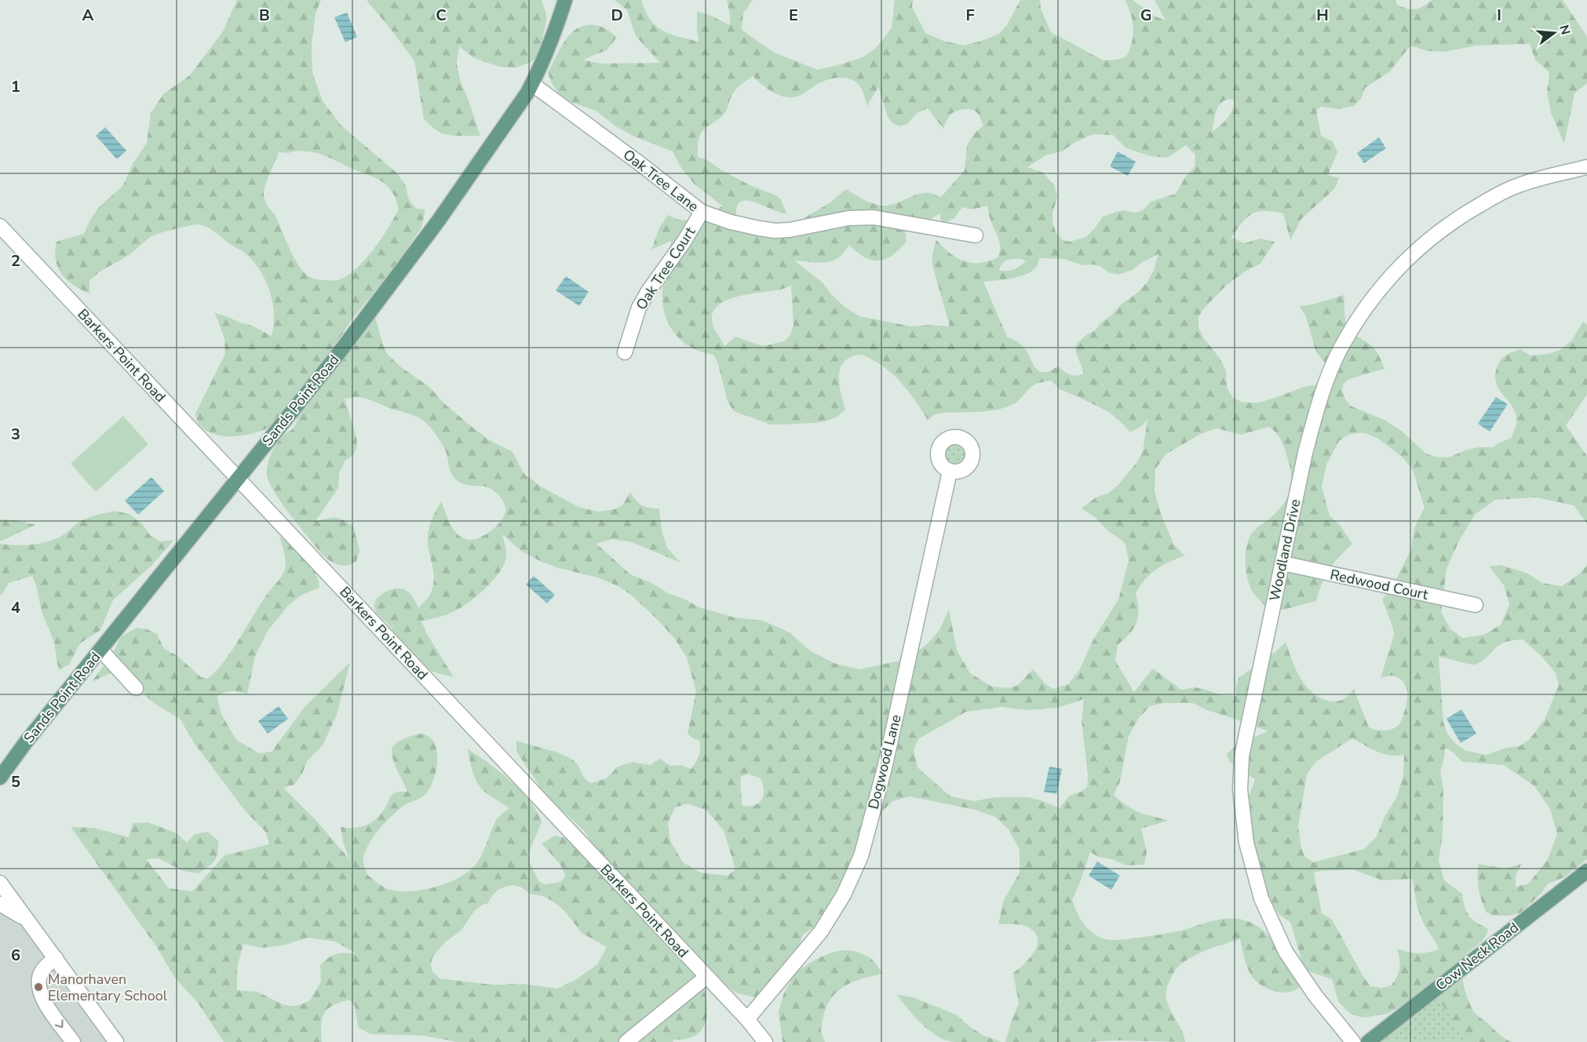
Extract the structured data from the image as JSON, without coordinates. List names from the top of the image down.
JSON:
{
  "streets": {
    "main road": ["Sands Point Road", "Cow Neck Road"],
    "street": [
      "Oak Tree Lane",
      "Oak Tree Court",
      "Barkers Point Road",
      "Woodland Drive",
      "Redwood Court",
      "Dogwood Lane"
    ]
  },
  "crossings": [
    ["Oak Tree Lane", "Oak Tree Court"],
    ["Oak Tree Lane", "Sands Point Road"],
    ["Barkers Point Road", "Sands Point Road"],
    ["Barkers Point Road", "Dogwood Lane"],
    ["Woodland Drive", "Redwood Court"]
  ],
  "places": ["Manorhaven Elementary School"],
  "north": "right",
  "grid": {
    "columns": [
      "A",
      "B",
      "C",
      "D",
      "E",
      "F",
      "G",
      "H",
      "I"
    ],
    "rows": [
      "1",
      "2",
      "3",
      "4",
      "5",
      "6"
    ]
  }
}
